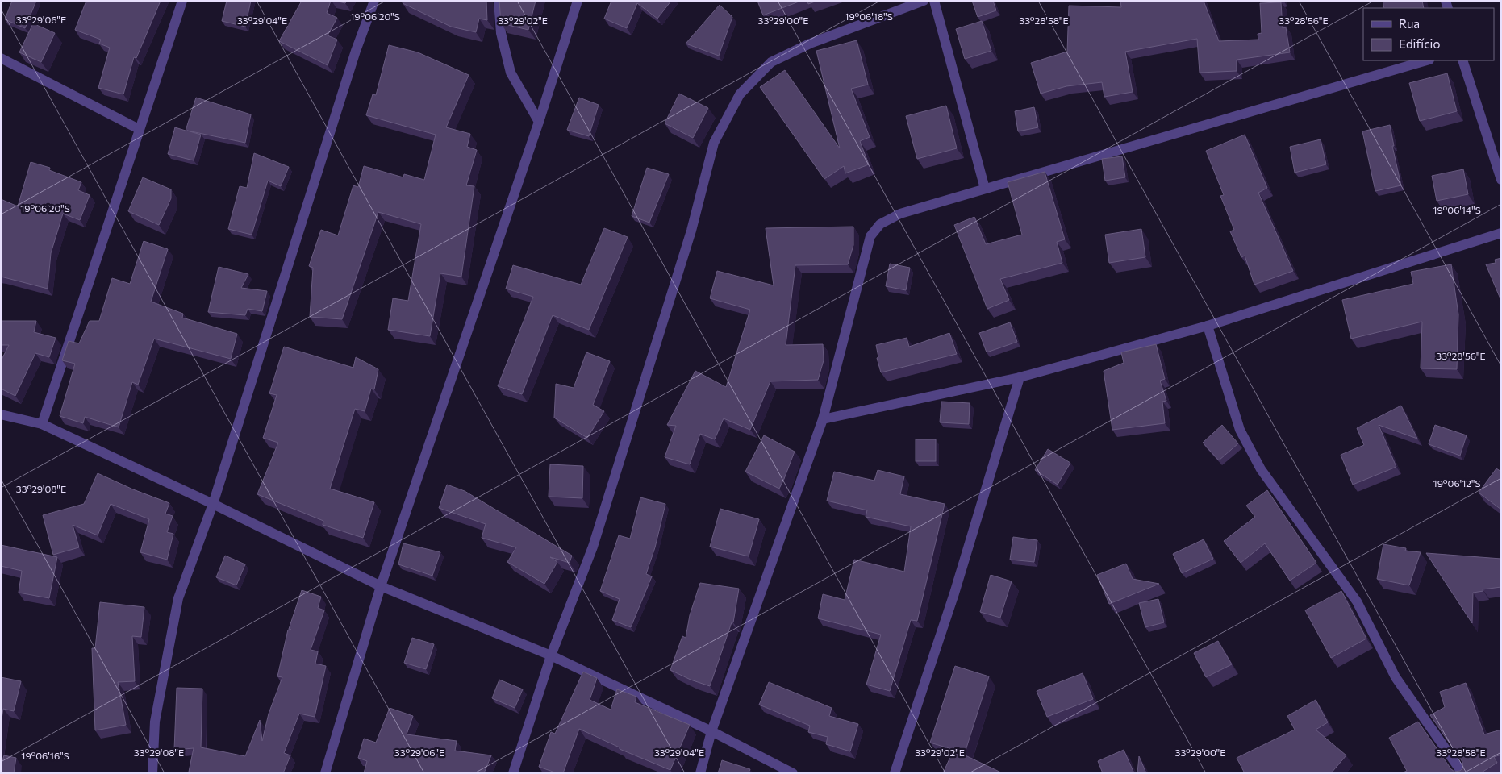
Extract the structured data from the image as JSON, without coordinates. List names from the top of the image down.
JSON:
{
  "legend": ["Rua", "Edifício"],
  "coordinates": [
    "19°06'20\"S",
    "19°06'18\"S",
    "33°29'06\"E",
    "33°29'04\"E",
    "33°29'02\"E",
    "33°29'00\"E",
    "33°28'58\"E",
    "33°28'56\"E",
    "19°06'14\"S",
    "19°06'12\"S",
    "33°29'08\"E",
    "19°06'16\"S"
  ]
}
